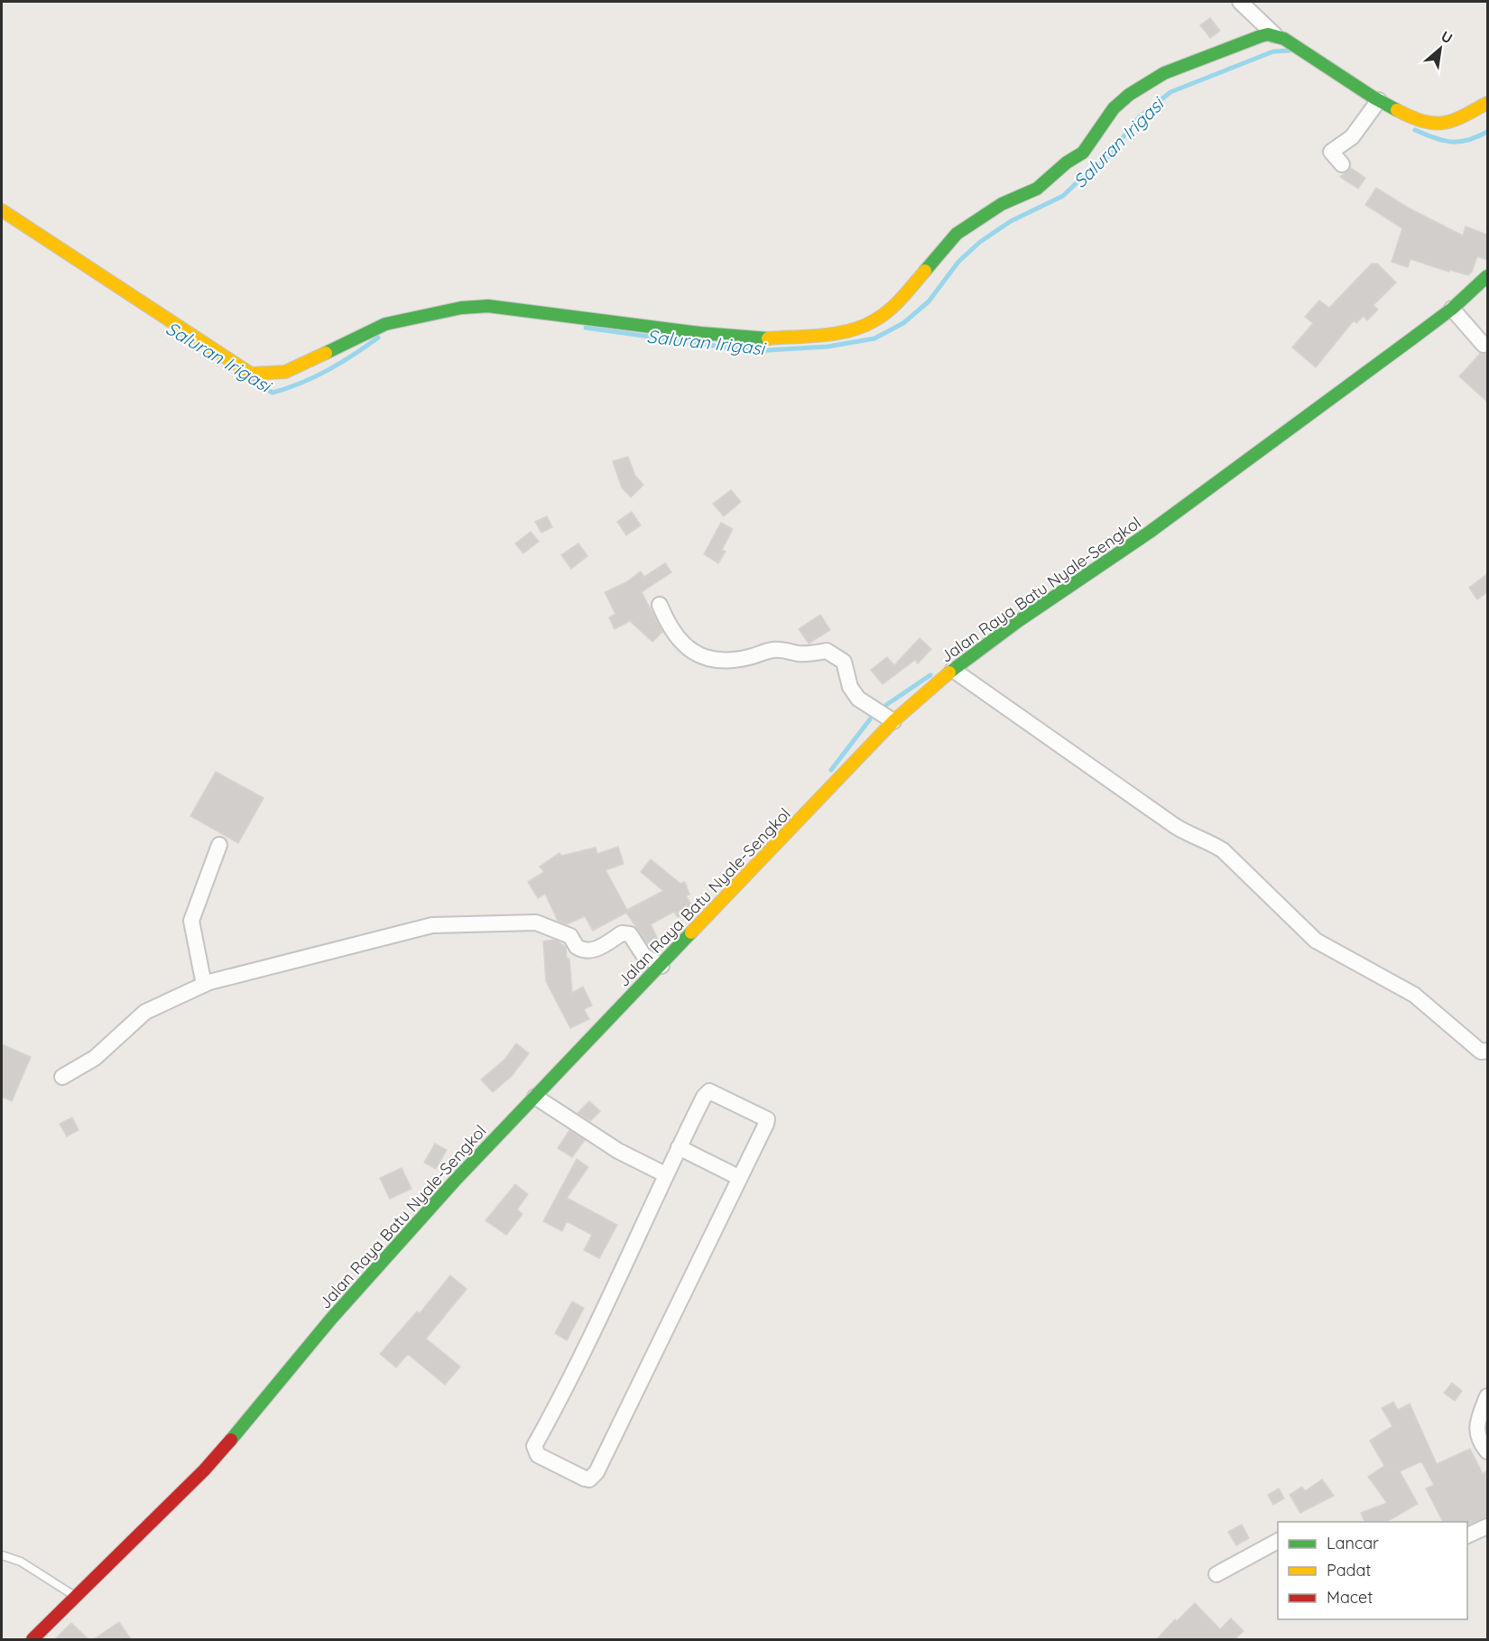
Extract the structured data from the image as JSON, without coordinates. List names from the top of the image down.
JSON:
{
  "streets": {
    "main road": ["Jalan Raya Batu Nyale-Sengkol"]
  },
  "water": ["Saluran Irigasi"],
  "legend": ["Lancar", "Padat", "Macet"],
  "north": "top right"
}
